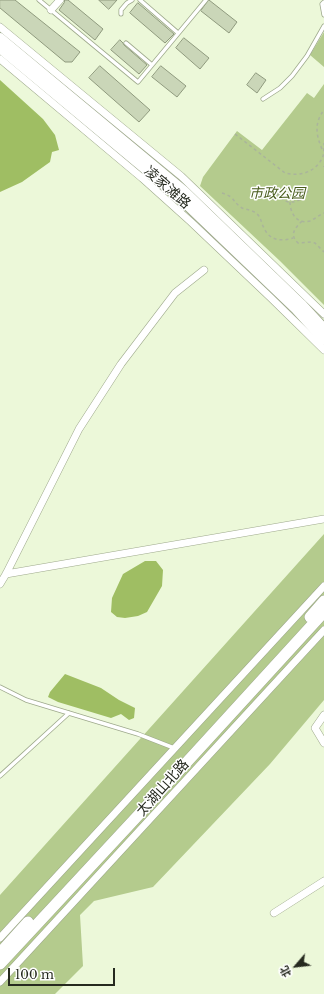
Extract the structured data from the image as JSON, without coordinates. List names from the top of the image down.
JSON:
{
  "streets": {
    "main road": ["凌家滩路", "太湖山北路"]
  },
  "parks": ["市政公园"],
  "scale_bar": "100 m",
  "north": "bottom left"
}
